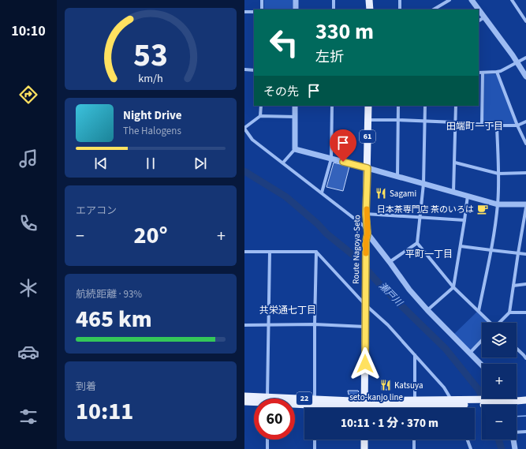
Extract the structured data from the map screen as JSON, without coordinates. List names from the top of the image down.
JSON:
{
  "streets": {
    "main road": [
      "61",
      "Route Nagoya-Seto",
      "seto-kanjo line",
      "22"
    ]
  },
  "crossings": [
    ["Route Nagoya-Seto", "seto-kanjo line"]
  ],
  "districts": ["田端町一丁目", "平町一丁目", "共栄通七丁目"],
  "water": ["瀬戸川"],
  "places": {
    "restaurant": ["Sagami", "Katsuya"],
    "cafe": ["日本茶専門店 茶のいろは"]
  },
  "page": {
    "tabs": "10:10",
    "turn": ["330 m", "左折"],
    "then": "その先",
    "song": ["Night Drive", "The Halogens"],
    "tile": [
      "エアコン",
      ["航続距離 · 93%", "465 km"],
      ["到着", "10:11"]
    ],
    "heat": ["−", "20°", "+"],
    "map_buttons": ["+", "−"],
    "limit": "60",
    "trip": "10:11 · 1 分 · 370 m",
    "gauge": ["53", "km/h"]
  }
}
